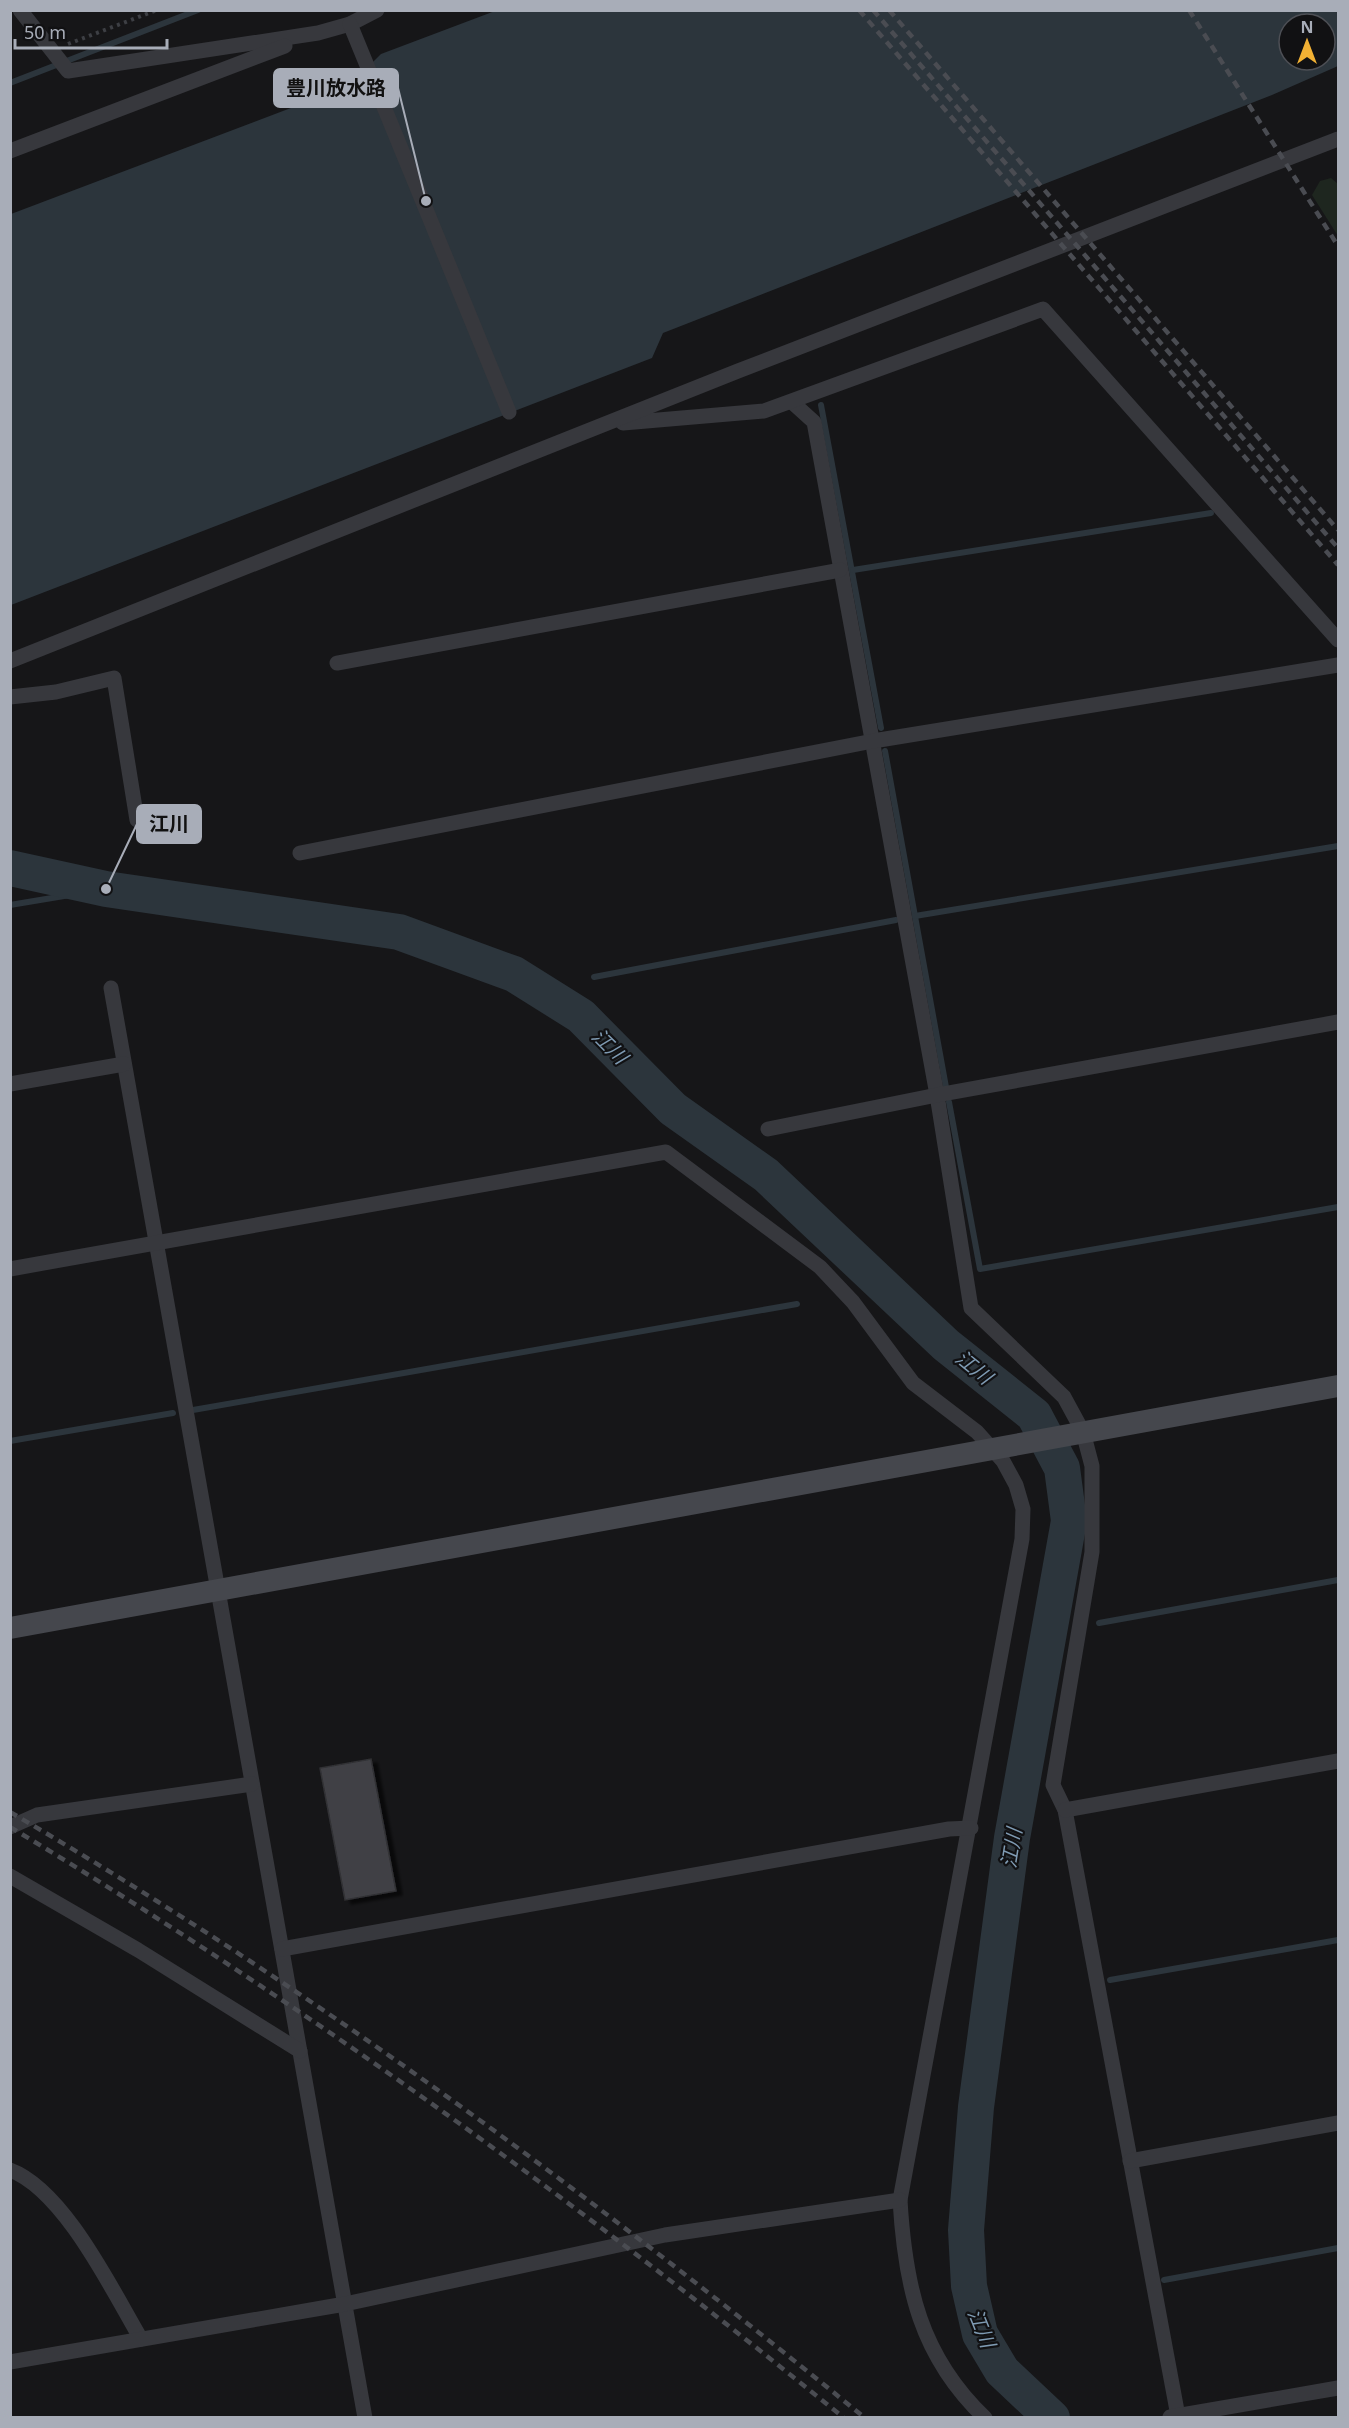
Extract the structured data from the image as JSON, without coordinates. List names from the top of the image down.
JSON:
{
  "water": ["江川"],
  "places": ["豊川放水路", "江川"],
  "scale_bar": "50 m",
  "north": "top"
}
